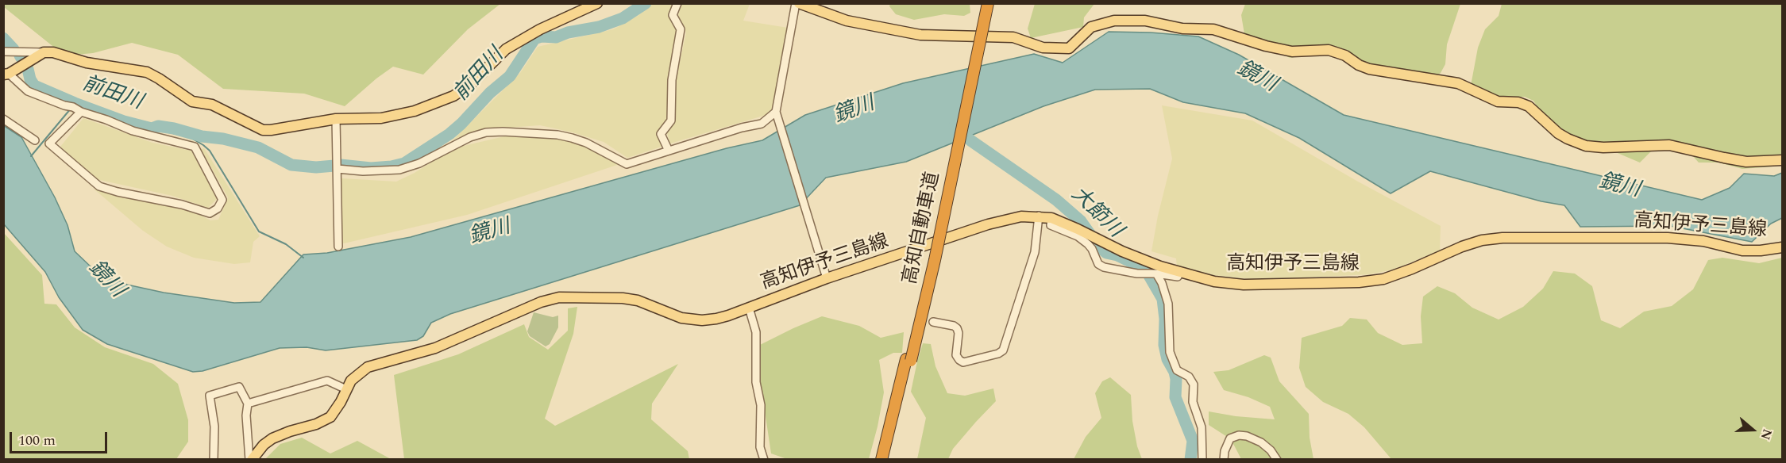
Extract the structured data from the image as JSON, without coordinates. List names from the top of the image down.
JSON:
{
  "streets": {
    "highway": ["高知自動車道"],
    "main road": ["高知伊予三島線"]
  },
  "water": ["前田川", "鏡川", "大節川"],
  "scale_bar": "100 m",
  "north": "right"
}
